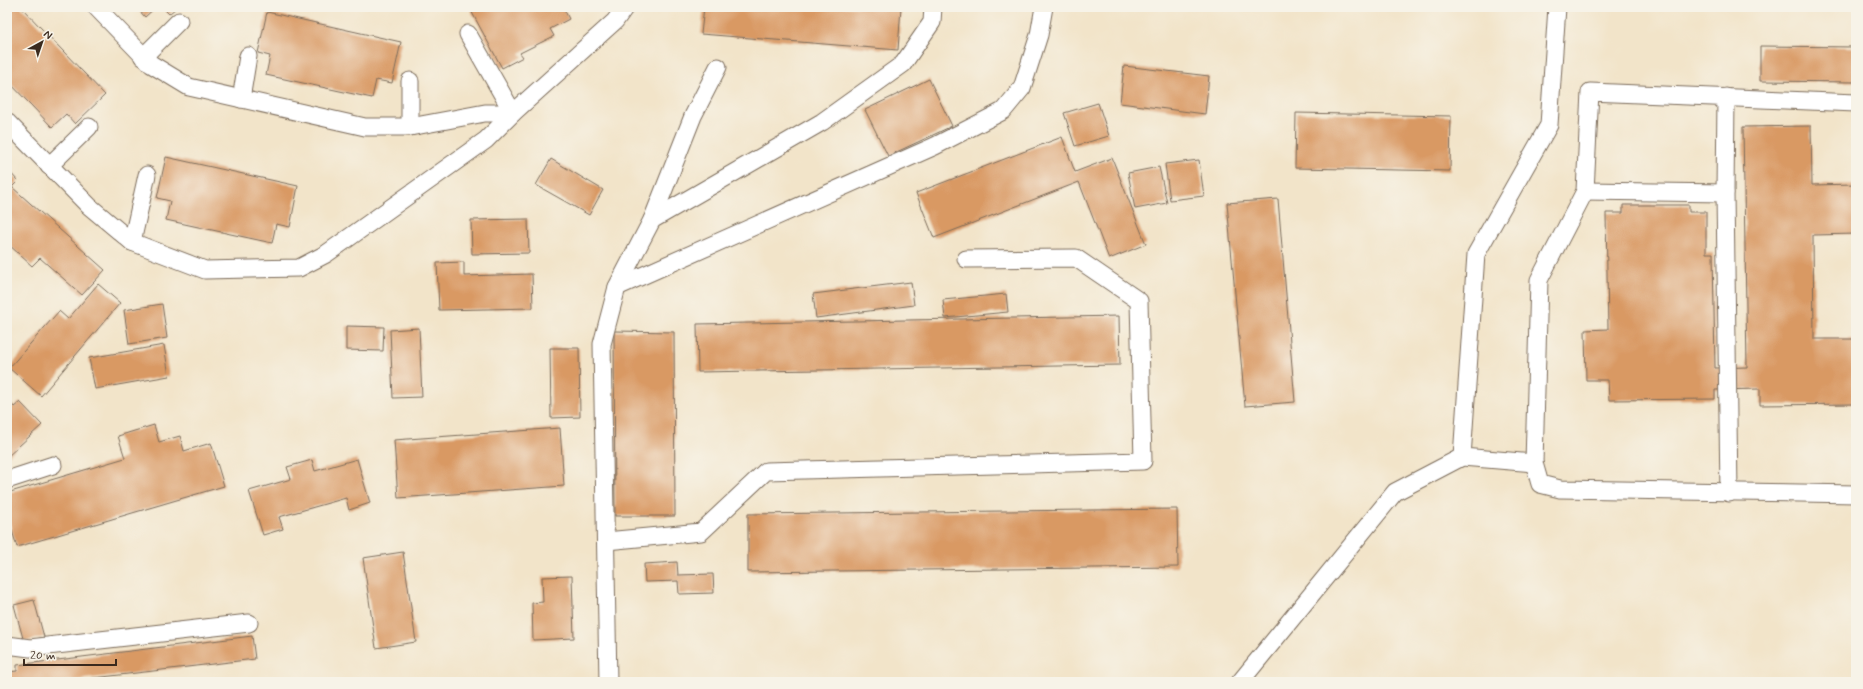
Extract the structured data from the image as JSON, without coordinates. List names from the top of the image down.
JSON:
{
  "scale_bar": "20 m",
  "north": "top right"
}
